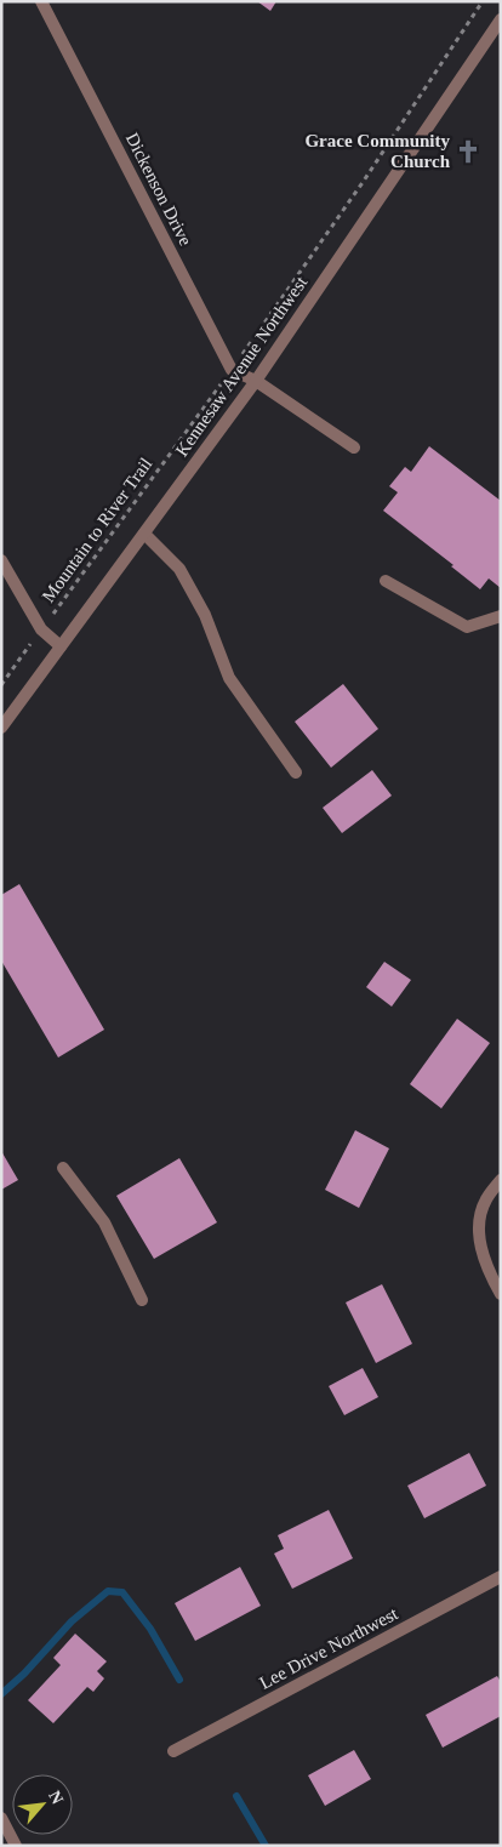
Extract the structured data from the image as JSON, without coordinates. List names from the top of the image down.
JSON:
{
  "streets": {
    "street": ["Dickenson Drive", "Kennesaw Avenue Northwest", "Lee Drive Northwest"],
    "path": ["Mountain to River Trail"]
  },
  "crossings": [
    ["Dickenson Drive", "Mountain to River Trail"]
  ],
  "places": {
    "church": ["Grace Community Church"]
  },
  "north": "top right"
}
